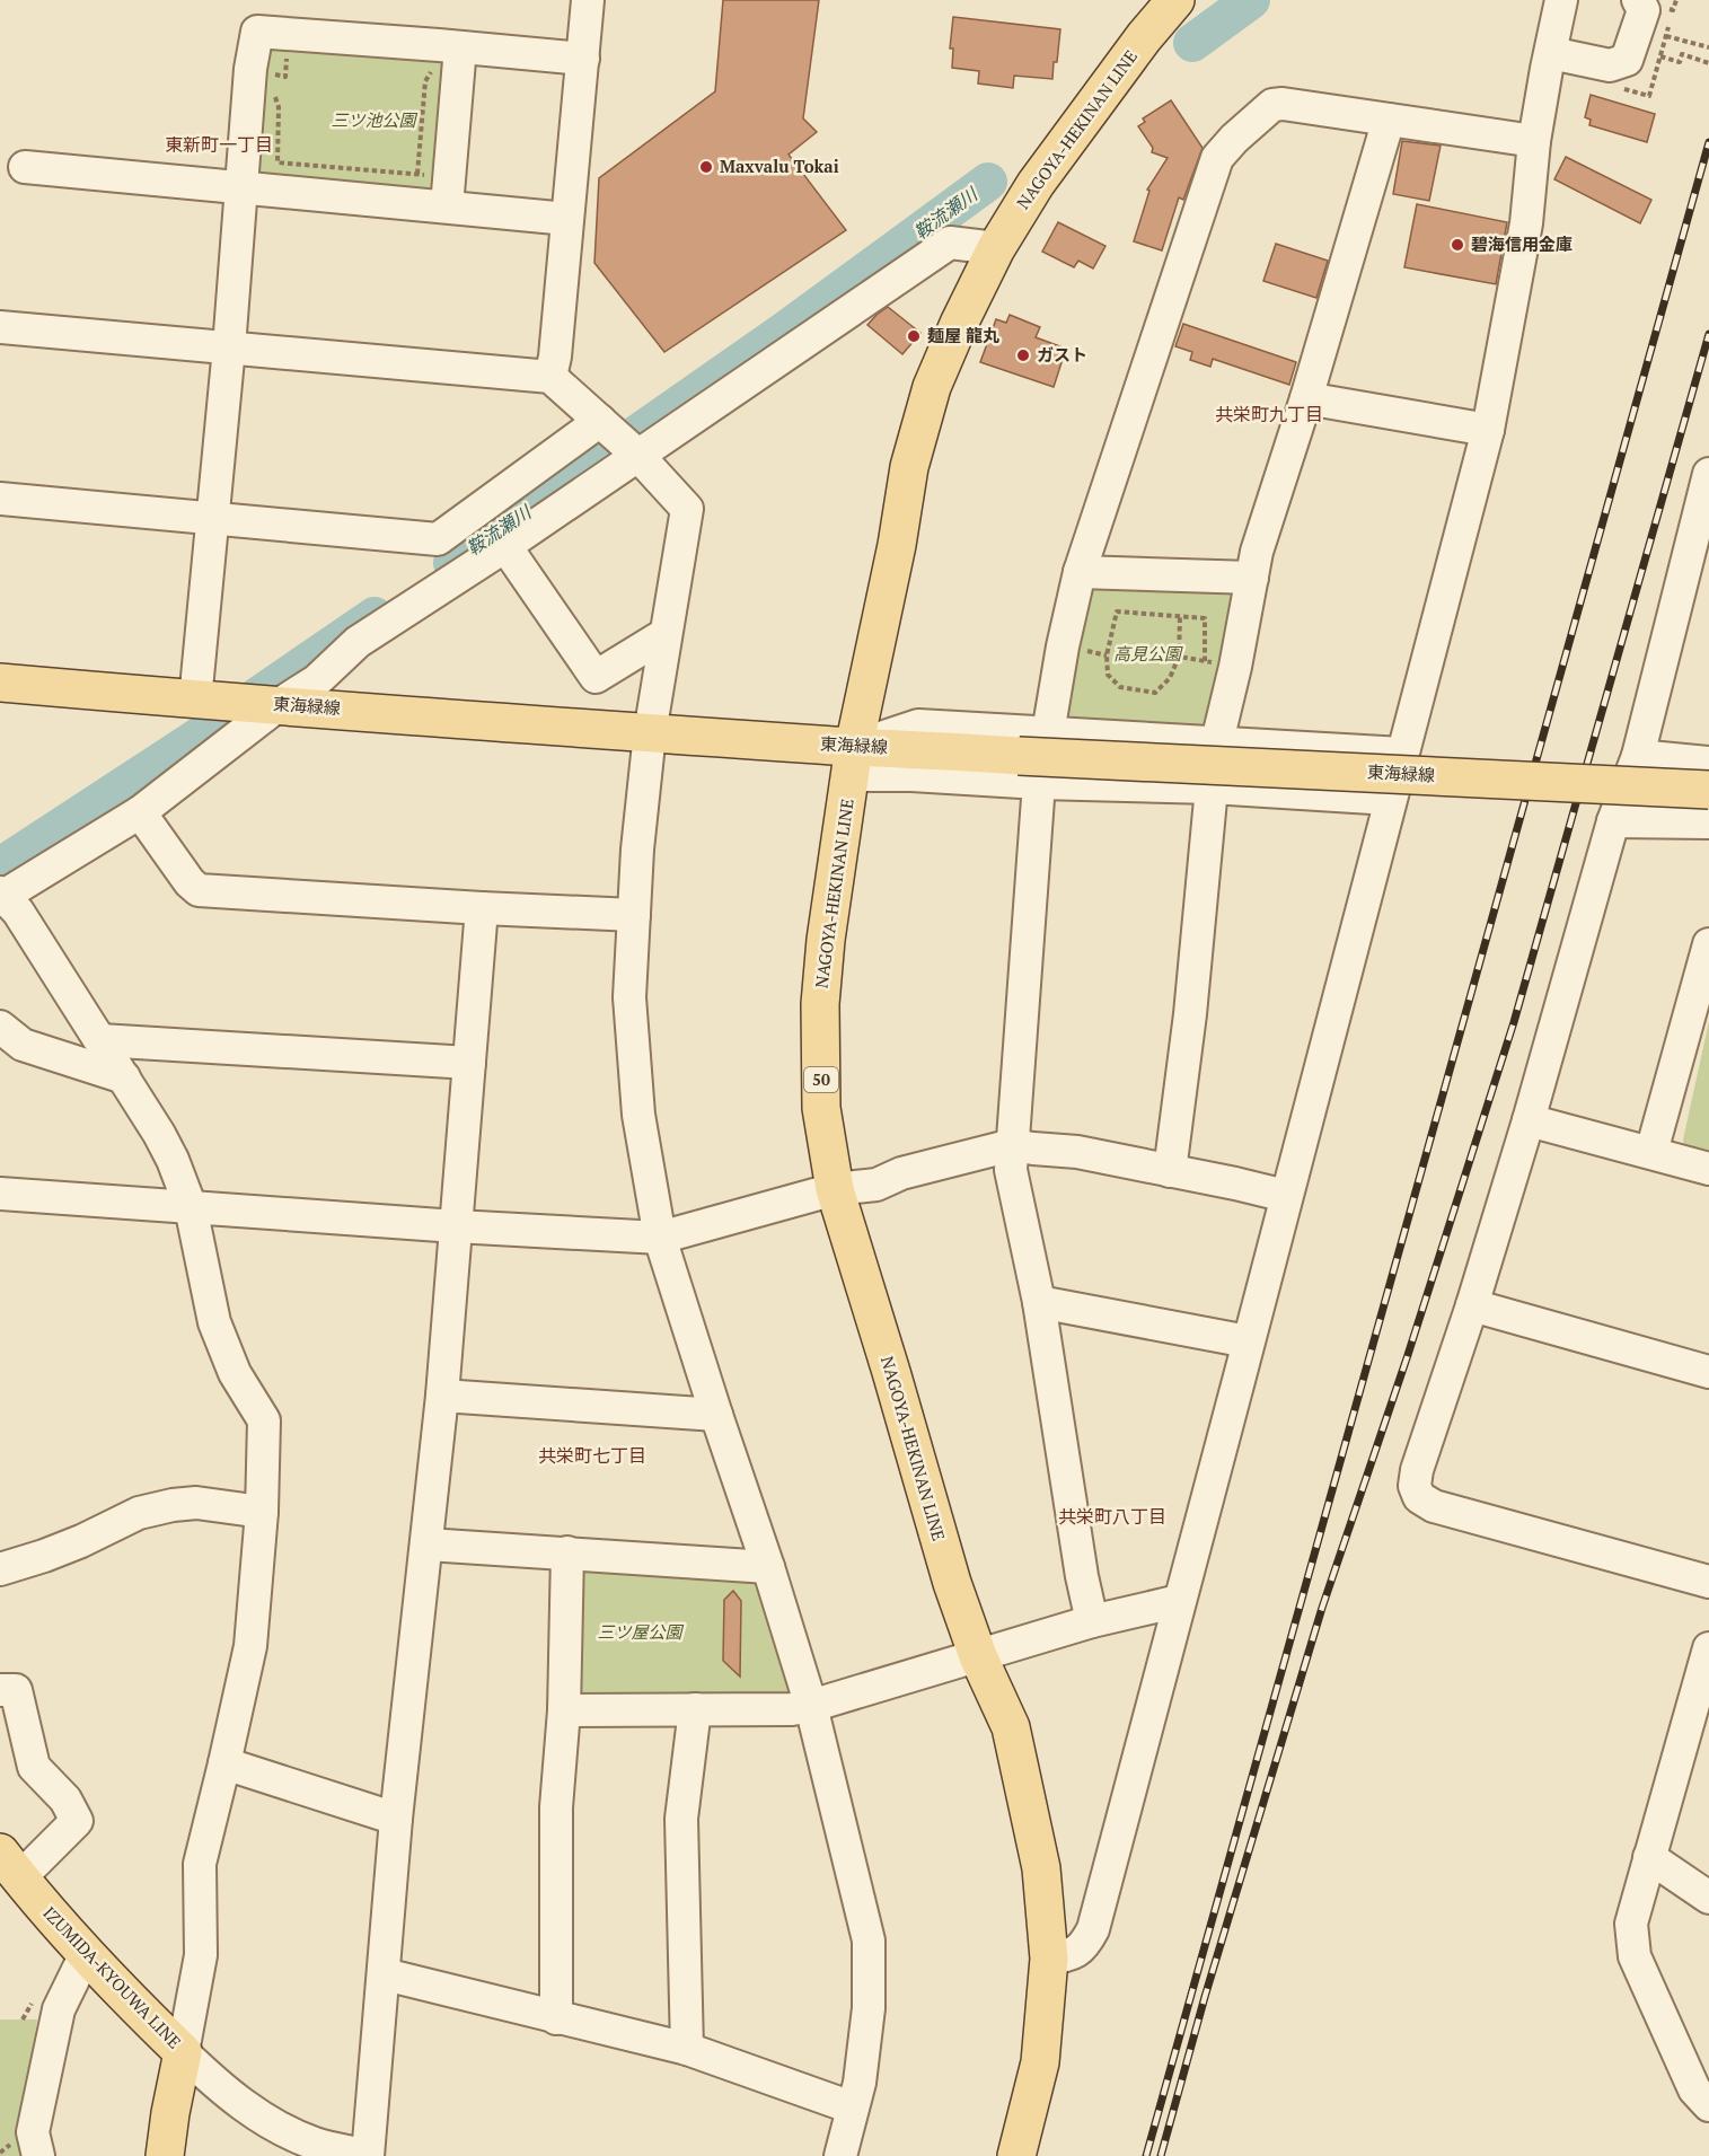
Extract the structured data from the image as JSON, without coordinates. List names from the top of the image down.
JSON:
{
  "streets": {
    "main road": [
      "NAGOYA-HEKINAN LINE",
      "東海緑線",
      "50",
      "IZUMIDA-KYOUWA LINE"
    ]
  },
  "crossings": [
    ["NAGOYA-HEKINAN LINE", "東海緑線"]
  ],
  "districts": [
    "東新町一丁目",
    "共栄町九丁目",
    "共栄町七丁目",
    "共栄町八丁目"
  ],
  "water": ["鞍流瀬川"],
  "parks": ["三ツ池公園", "高見公園", "三ツ屋公園"],
  "places": [
    "Maxvalu Tokai",
    "碧海信用金庫",
    "麺屋 龍丸",
    "ガスト"
  ]
}
